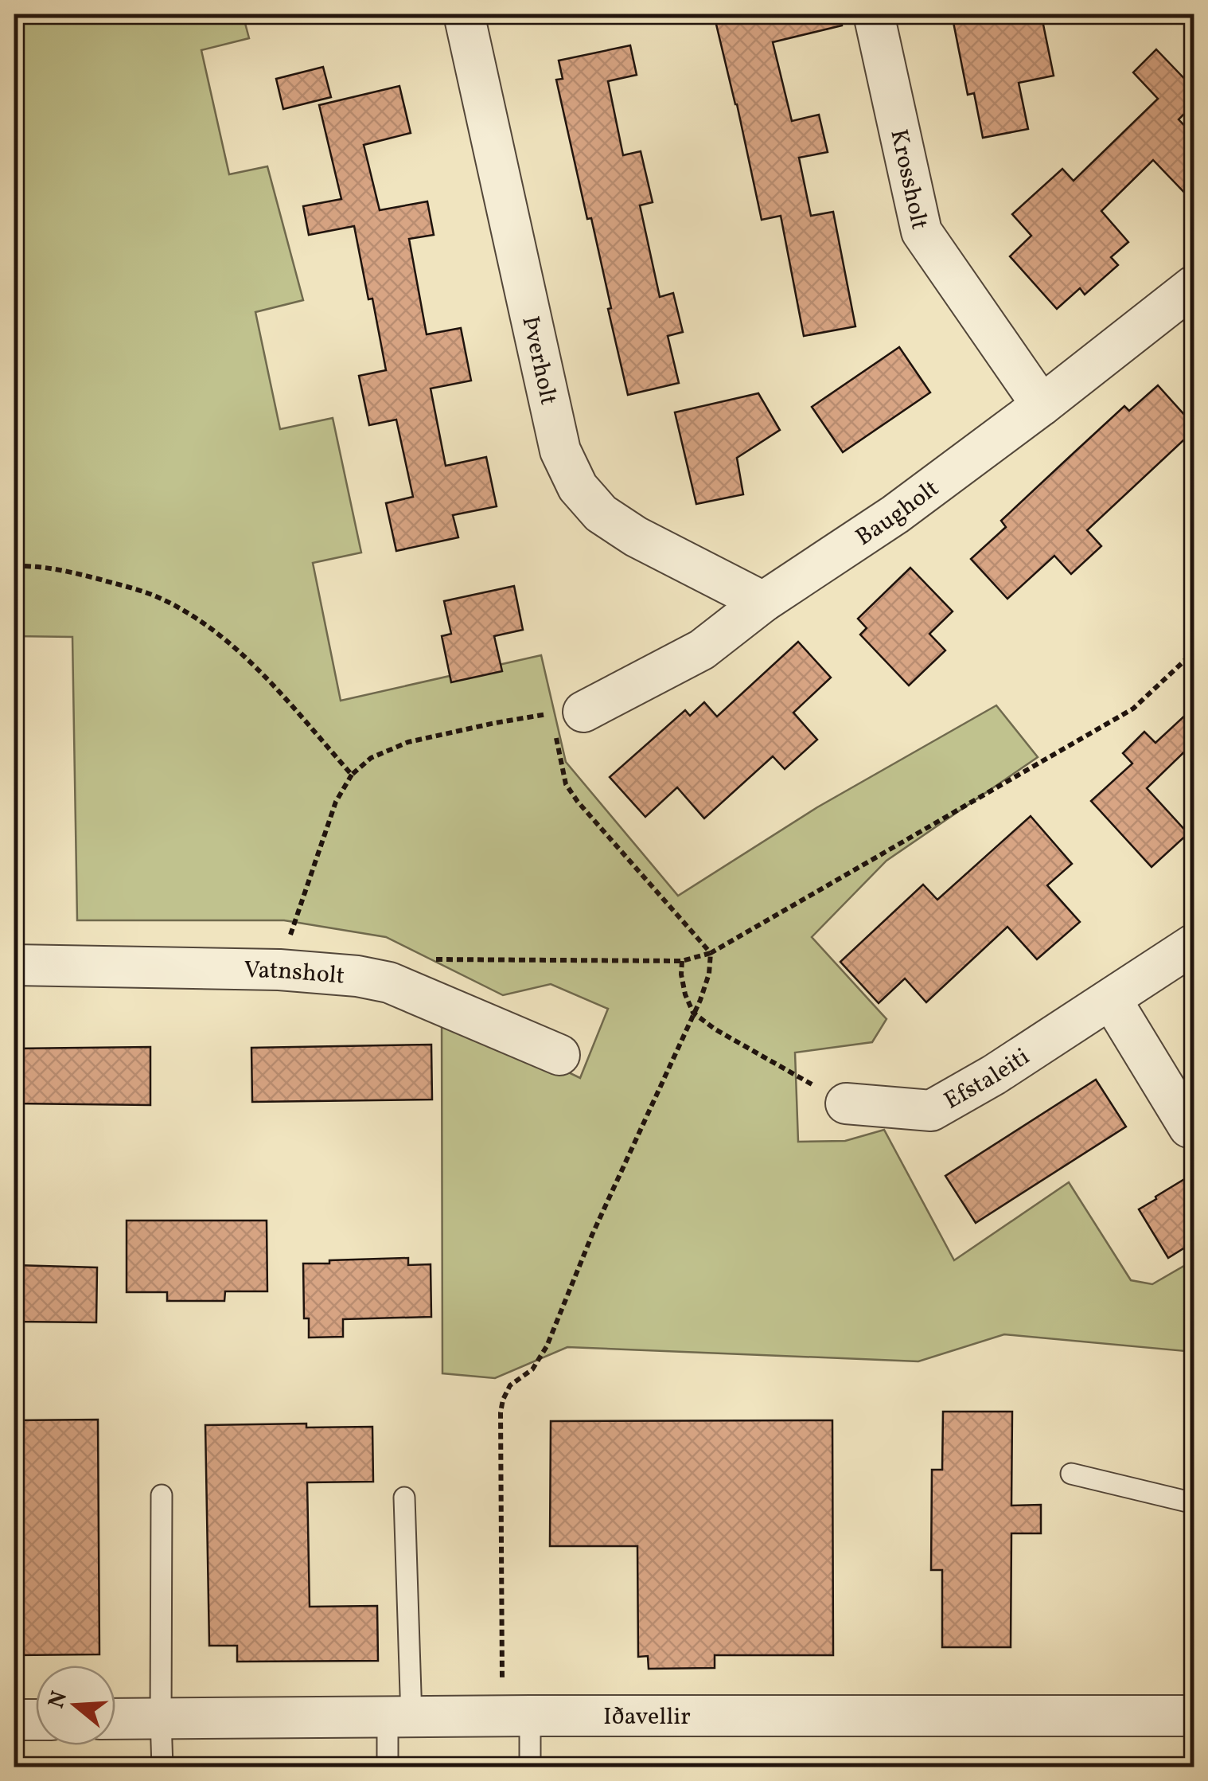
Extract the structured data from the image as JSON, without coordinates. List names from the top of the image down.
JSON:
{
  "streets": {
    "street": [
      "Krossholt",
      "Þverholt",
      "Baugholt",
      "Vatnsholt",
      "Efstaleiti",
      "Iðavellir"
    ]
  },
  "crossings": [
    ["Krossholt", "Baugholt"],
    ["Þverholt", "Baugholt"]
  ],
  "north": "left"
}
